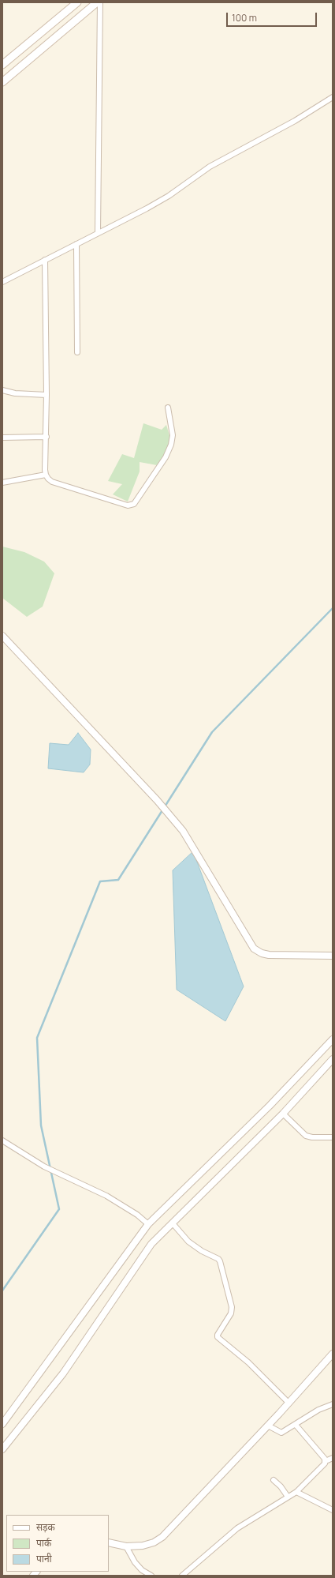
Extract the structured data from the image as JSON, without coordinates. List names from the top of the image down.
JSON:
{
  "legend": ["सड़क", "पार्क", "पानी"],
  "scale_bar": "100 m"
}
